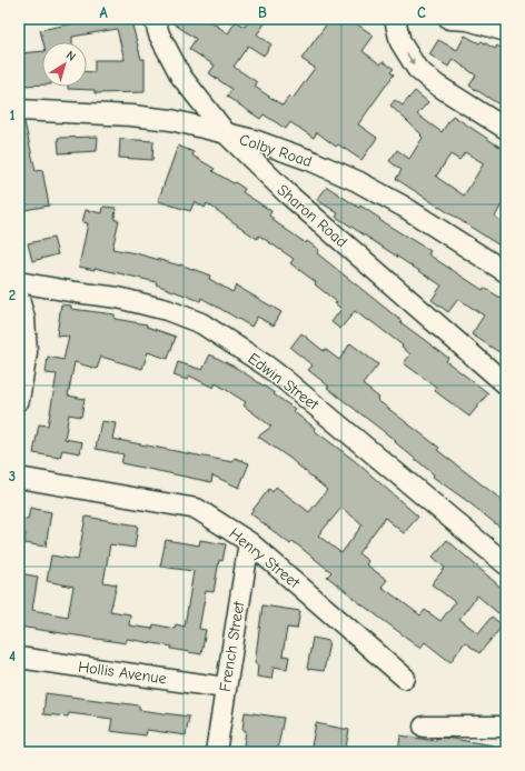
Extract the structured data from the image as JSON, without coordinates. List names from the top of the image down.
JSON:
{
  "streets": {
    "street": [
      "Colby Road",
      "Sharon Road",
      "Edwin Street",
      "Henry Street",
      "French Street",
      "Hollis Avenue"
    ]
  },
  "crossings": [
    ["Colby Road", "Sharon Road"],
    ["Henry Street", "French Street"],
    ["French Street", "Hollis Avenue"]
  ],
  "north": "top right",
  "grid": {
    "columns": ["A", "B", "C"],
    "rows": [
      "1",
      "2",
      "3",
      "4"
    ]
  }
}
